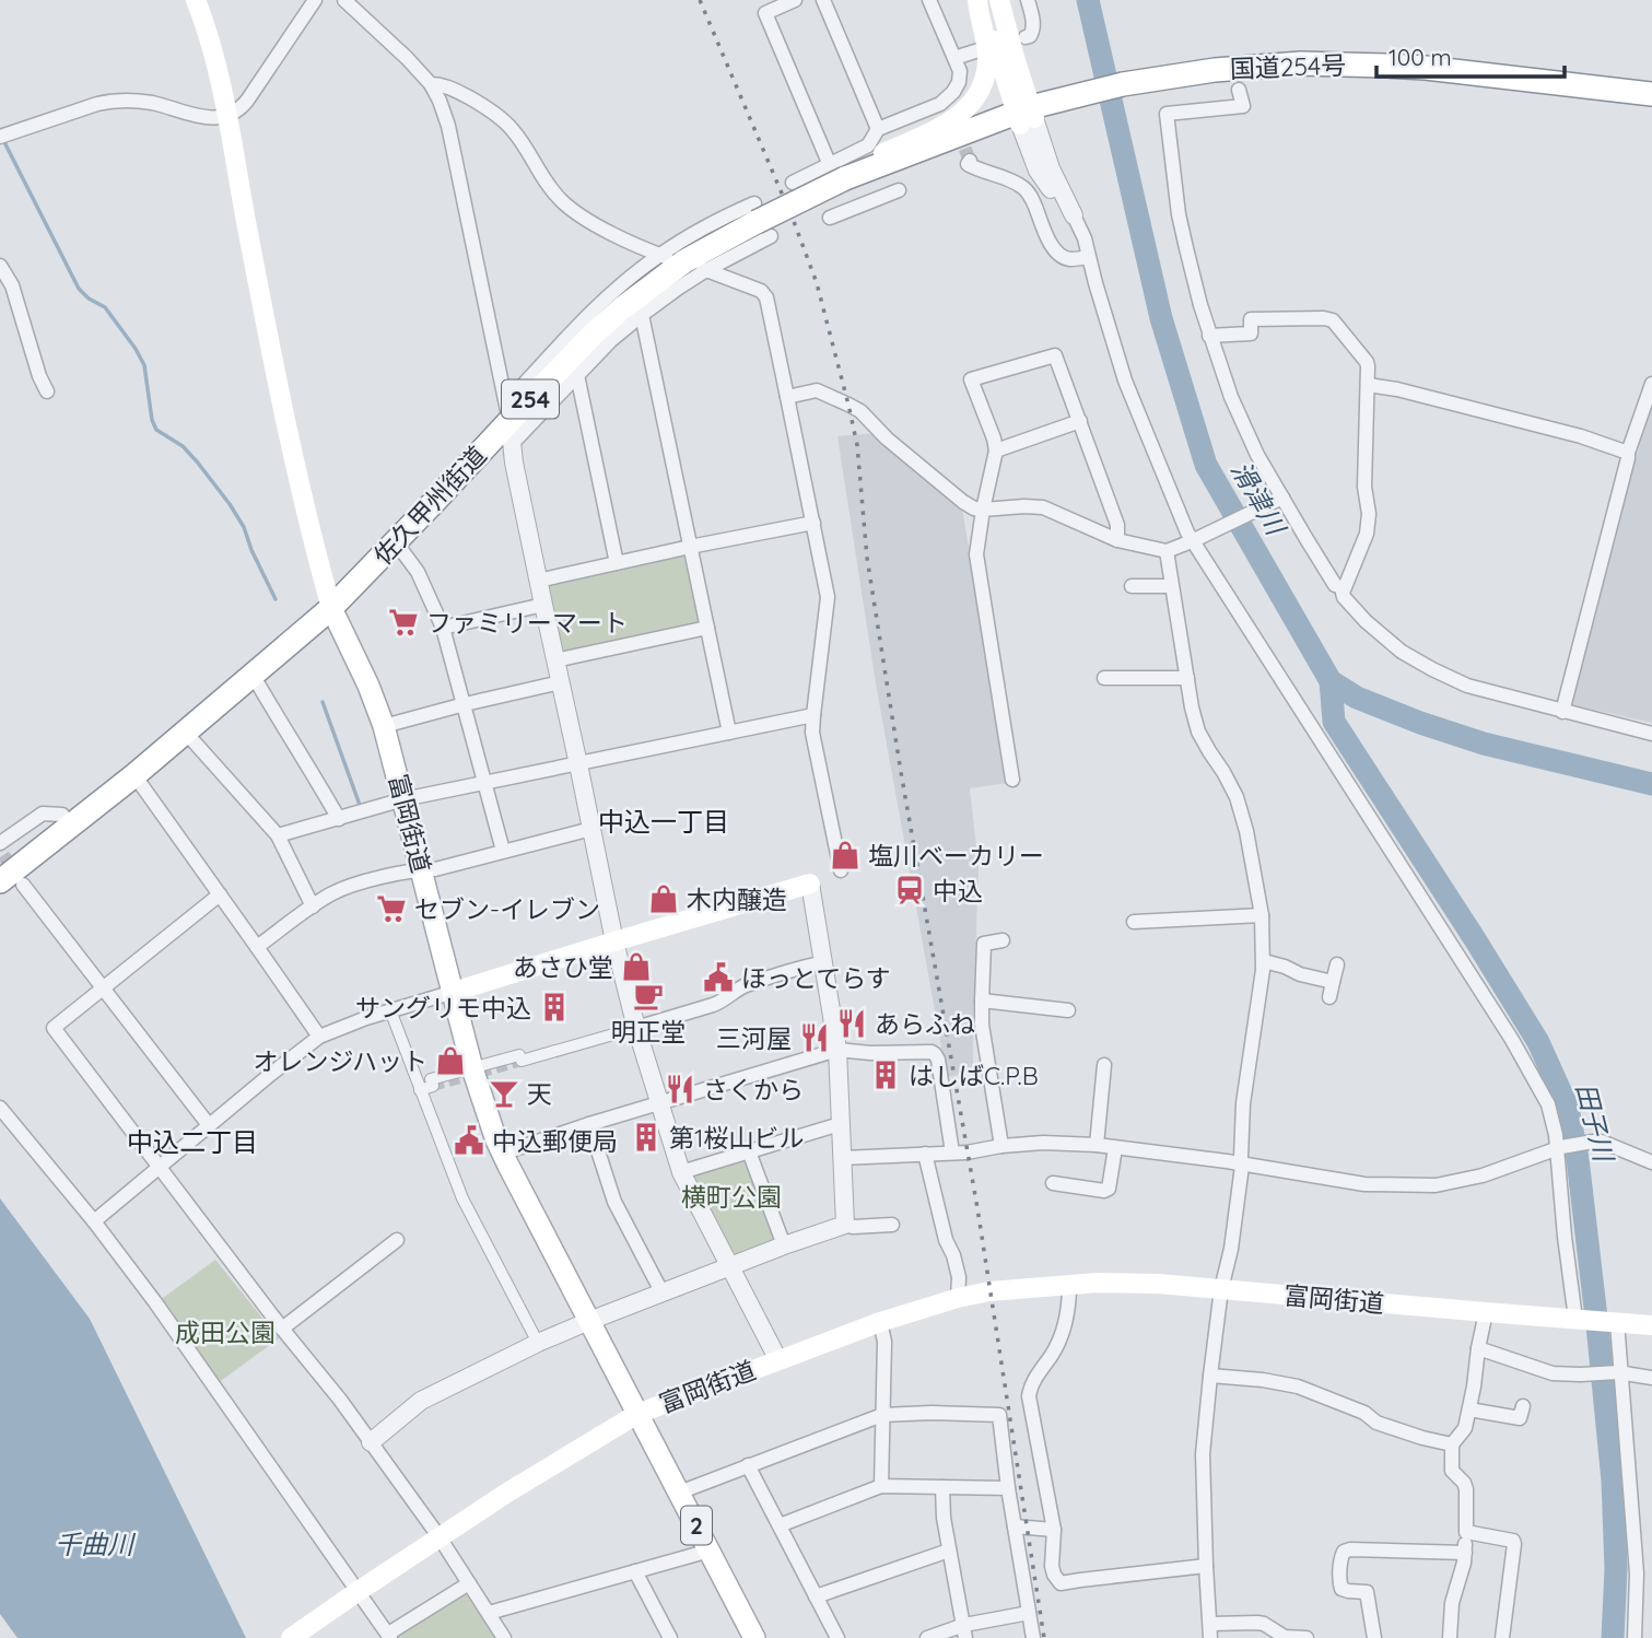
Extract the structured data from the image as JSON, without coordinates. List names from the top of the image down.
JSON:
{
  "streets": {
    "highway": ["国道254号", "254", "佐久甲州街道"],
    "main road": ["富岡街道", "2"]
  },
  "crossings": [
    ["国道254号", "佐久甲州街道"],
    ["佐久甲州街道", "富岡街道"],
    ["富岡街道", "2"]
  ],
  "districts": ["中込一丁目", "中込二丁目"],
  "water": ["滑津川", "田子川", "千曲川"],
  "parks": ["横町公園", "成田公園"],
  "places": {
    "supermarket": ["ファミリーマート", "セブン-イレブン"],
    "shop": [
      "塩川ベーカリー",
      "木内醸造",
      "あさひ堂",
      "オレンジハット"
    ],
    "station": ["中込"],
    "public building": ["ほっとてらす", "中込郵便局"],
    "cafe": ["明正堂"],
    "building": ["サングリモ中込", "はしばC.P.B", "第1桜山ビル"],
    "restaurant": ["あらふね", "三河屋", "さくから"],
    "bar": ["天"]
  },
  "scale_bar": "100 m"
}
